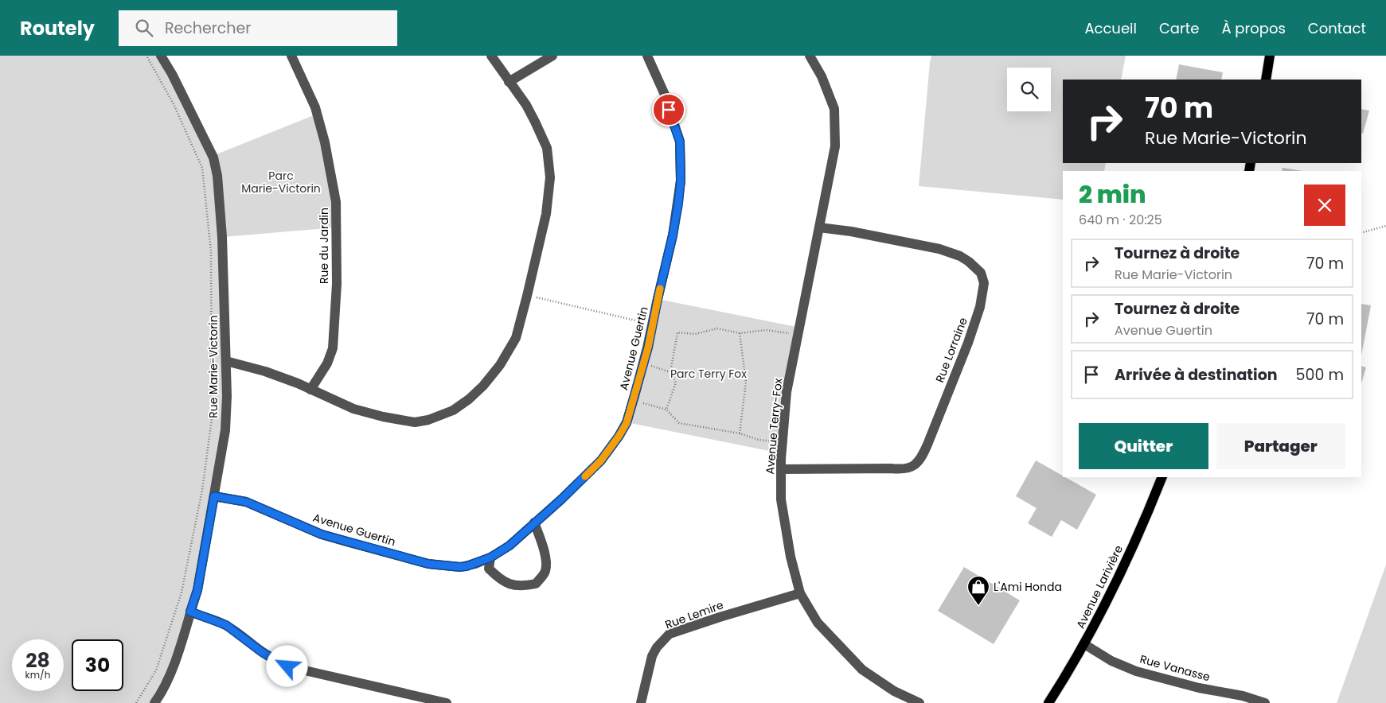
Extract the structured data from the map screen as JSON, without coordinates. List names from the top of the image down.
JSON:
{
  "streets": {
    "main road": ["Avenue Larivière"],
    "street": [
      "Rue du Jardin",
      "Avenue Guertin",
      "Rue Lorraine",
      "Rue Marie-Victorin",
      "Avenue Terry-Fox",
      "Rue Lemire",
      "Rue Vanasse"
    ]
  },
  "crossings": [
    ["Avenue Guertin", "Rue Marie-Victorin"],
    ["Rue Lorraine", "Avenue Terry-Fox"],
    ["Avenue Terry-Fox", "Rue Lemire"],
    ["Avenue Larivière", "Rue Vanasse"]
  ],
  "parks": ["Parc Marie-Victorin", "Parc Terry Fox"],
  "places": {
    "shop": ["L'Ami Honda"]
  },
  "page": {
    "header": "Routely",
    "search": "Rechercher",
    "nav": [
      "Accueil",
      "Carte",
      "À propos",
      "Contact"
    ],
    "turn": ["70 m", "Rue Marie-Victorin"],
    "heading": ["2 min", "640 m · 20:25"],
    "list": [
      {
        "name": "Tournez à droite",
        "note": "Rue Marie-Victorin",
        "value": "70 m"
      },
      {
        "name": "Tournez à droite",
        "note": "Avenue Guertin",
        "value": "70 m"
      },
      {
        "name": "Arrivée à destination",
        "value": "500 m"
      }
    ],
    "buttons": ["Quitter", "Partager"],
    "speed": "28 km/h",
    "limit": "30"
  }
}
